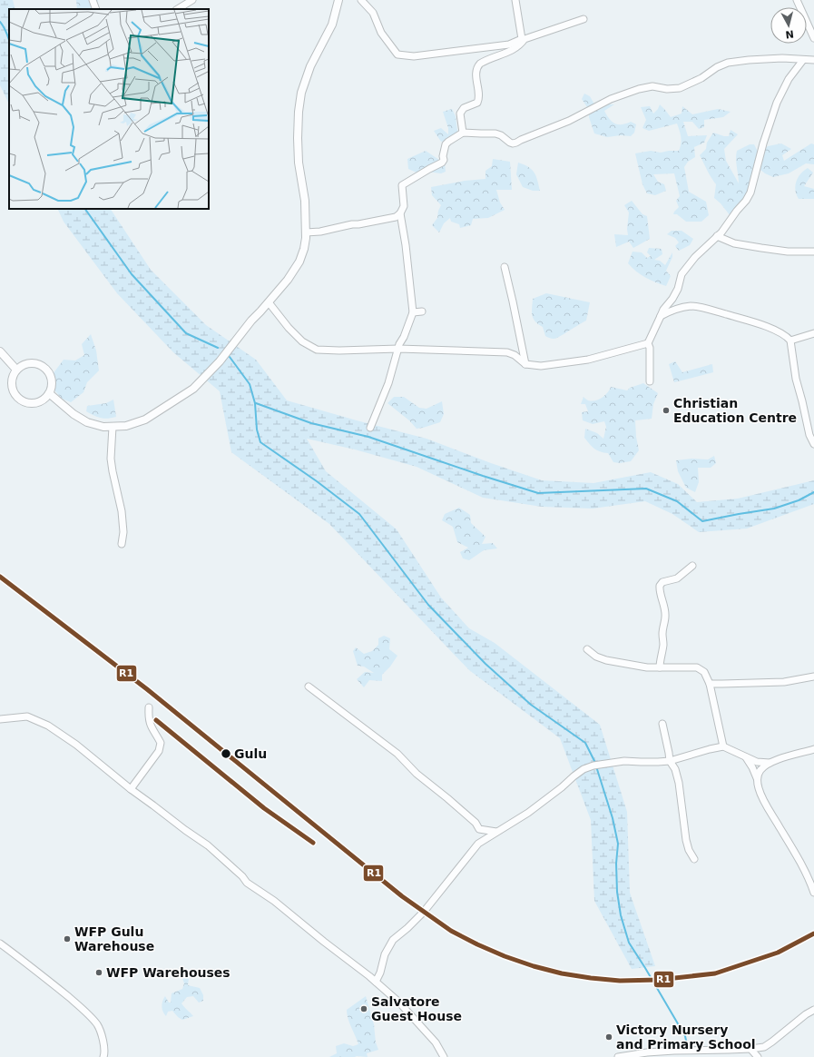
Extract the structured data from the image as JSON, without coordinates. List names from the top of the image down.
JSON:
{
  "places": [
    "Christian Education Centre",
    "Gulu",
    "WFP Gulu Warehouse",
    "WFP Warehouses",
    "Salvatore Guest House",
    "Victory Nursery and Primary School"
  ],
  "lines": ["transit line R1"],
  "north": "bottom"
}
